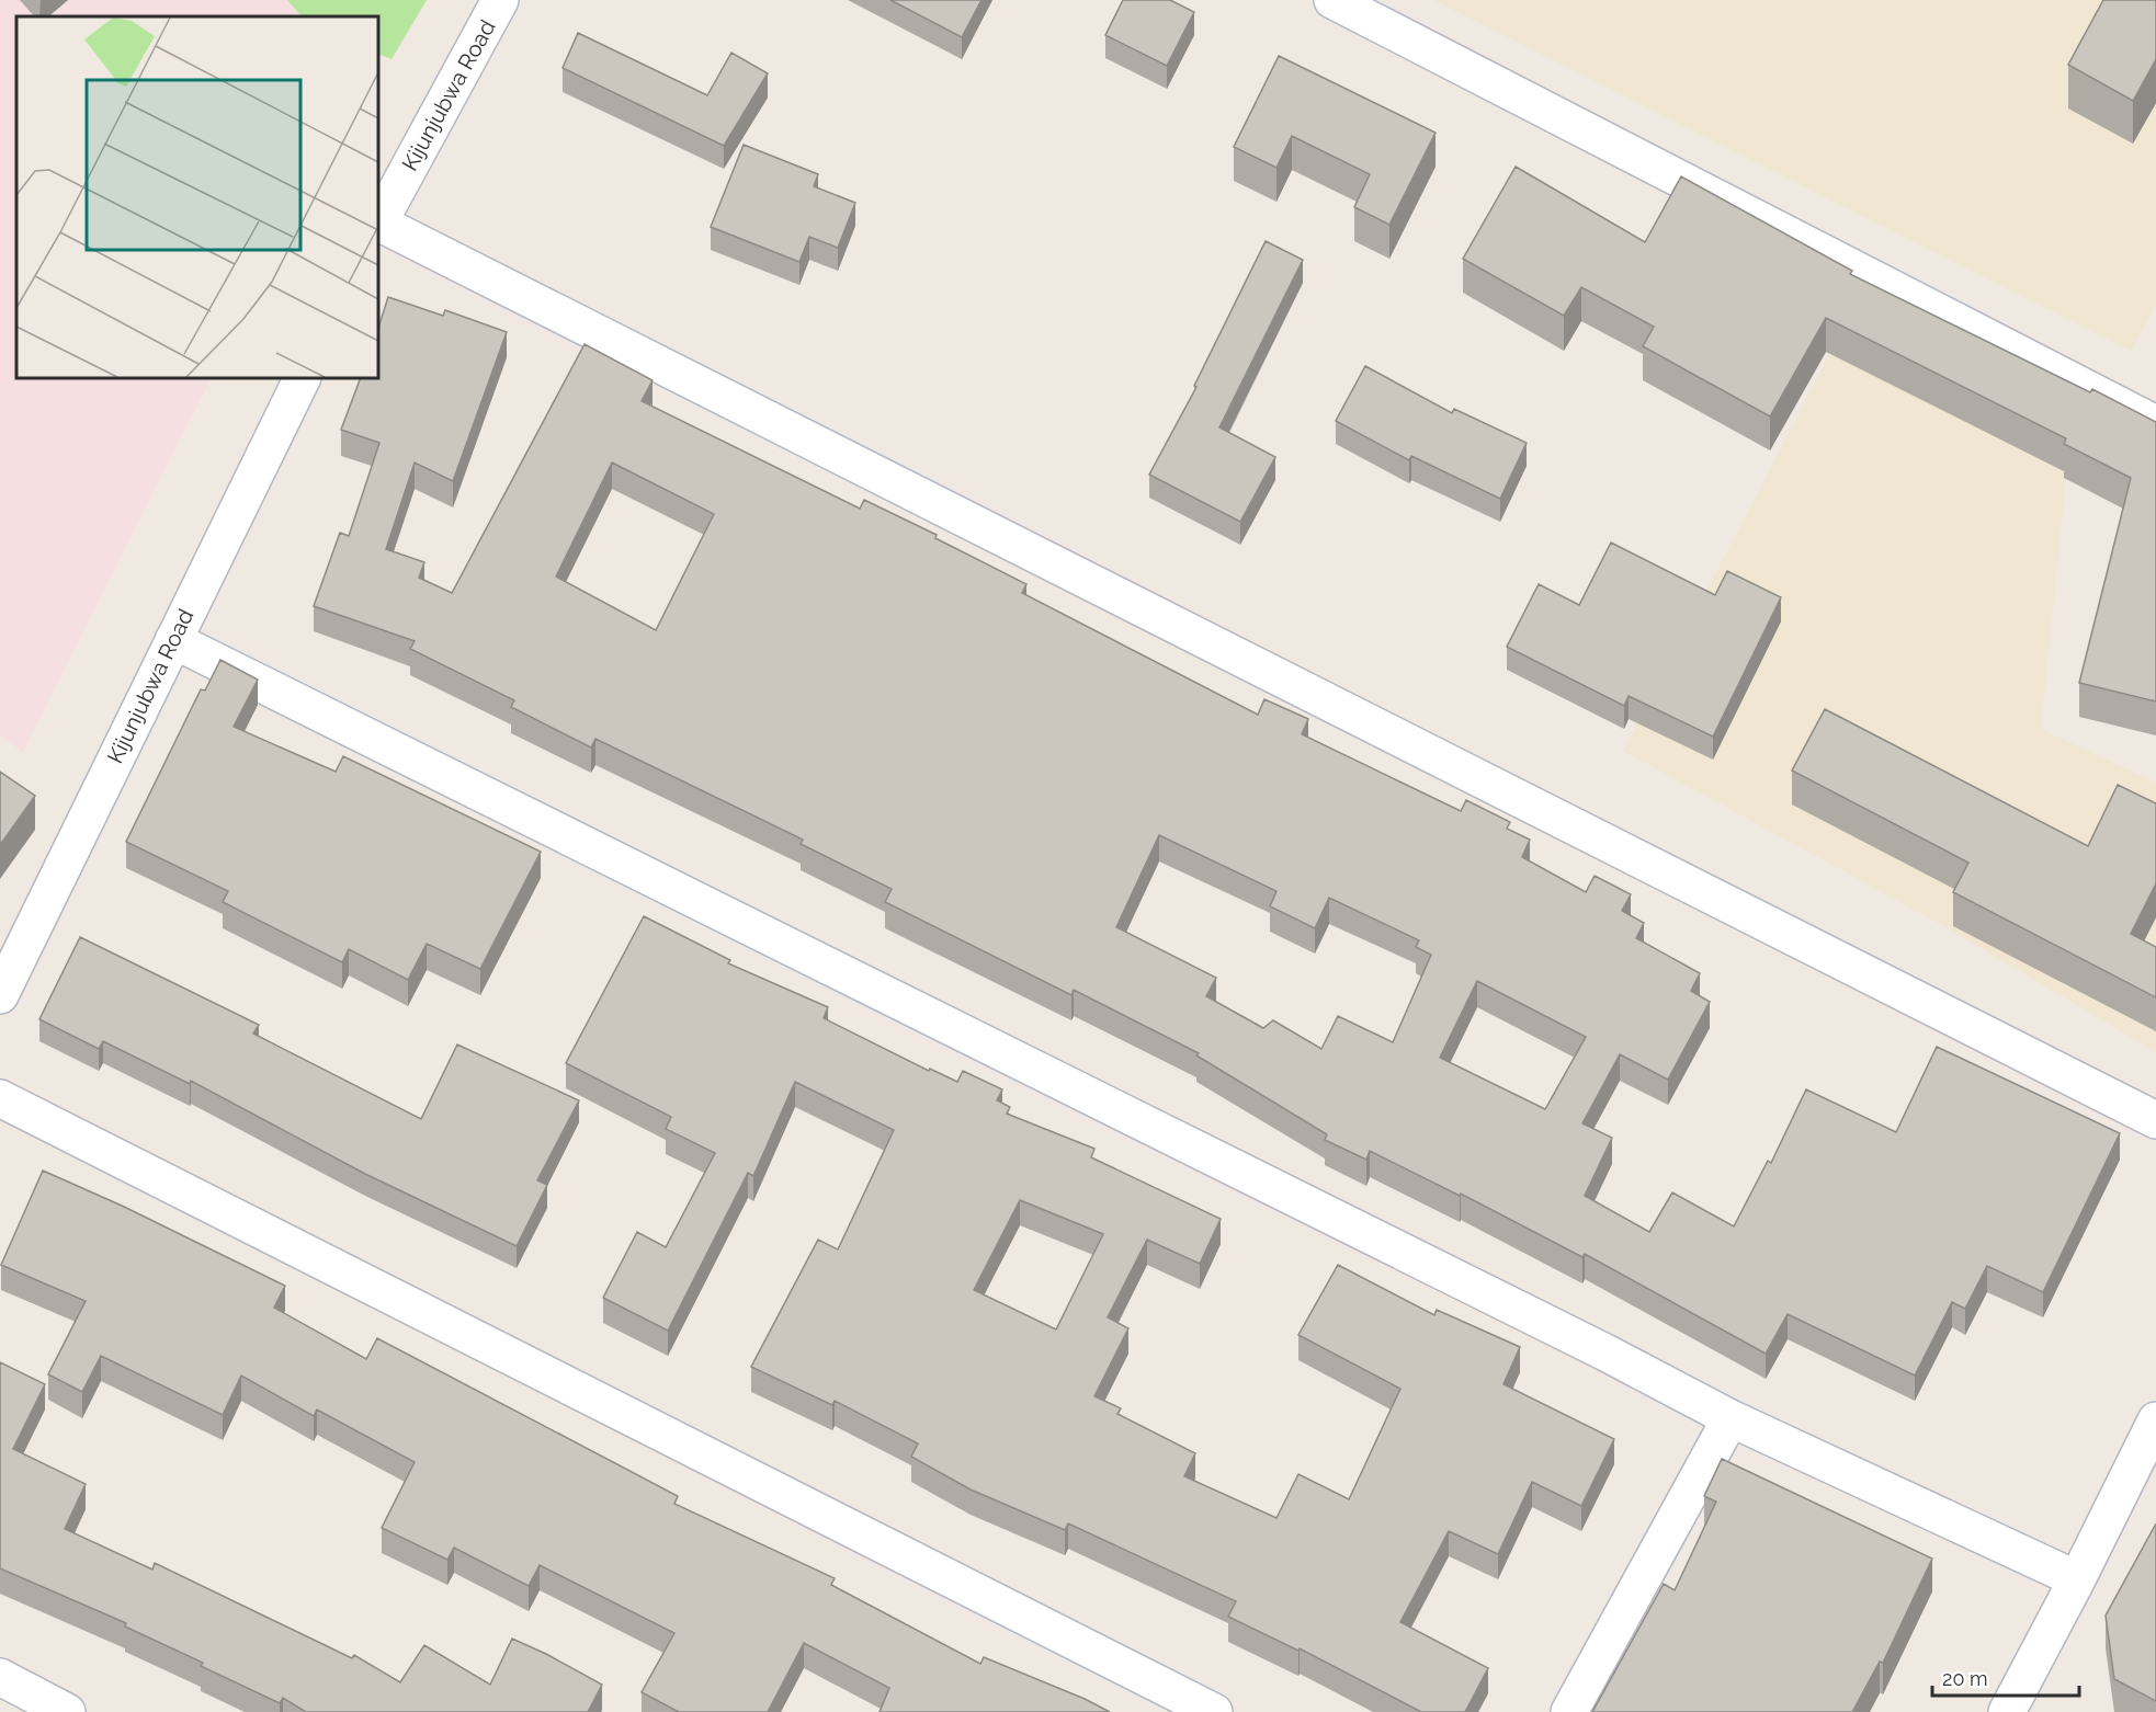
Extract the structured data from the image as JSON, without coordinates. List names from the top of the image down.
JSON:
{
  "streets": {
    "street": ["Kijunjubwa Road"]
  },
  "scale_bar": "20 m"
}
